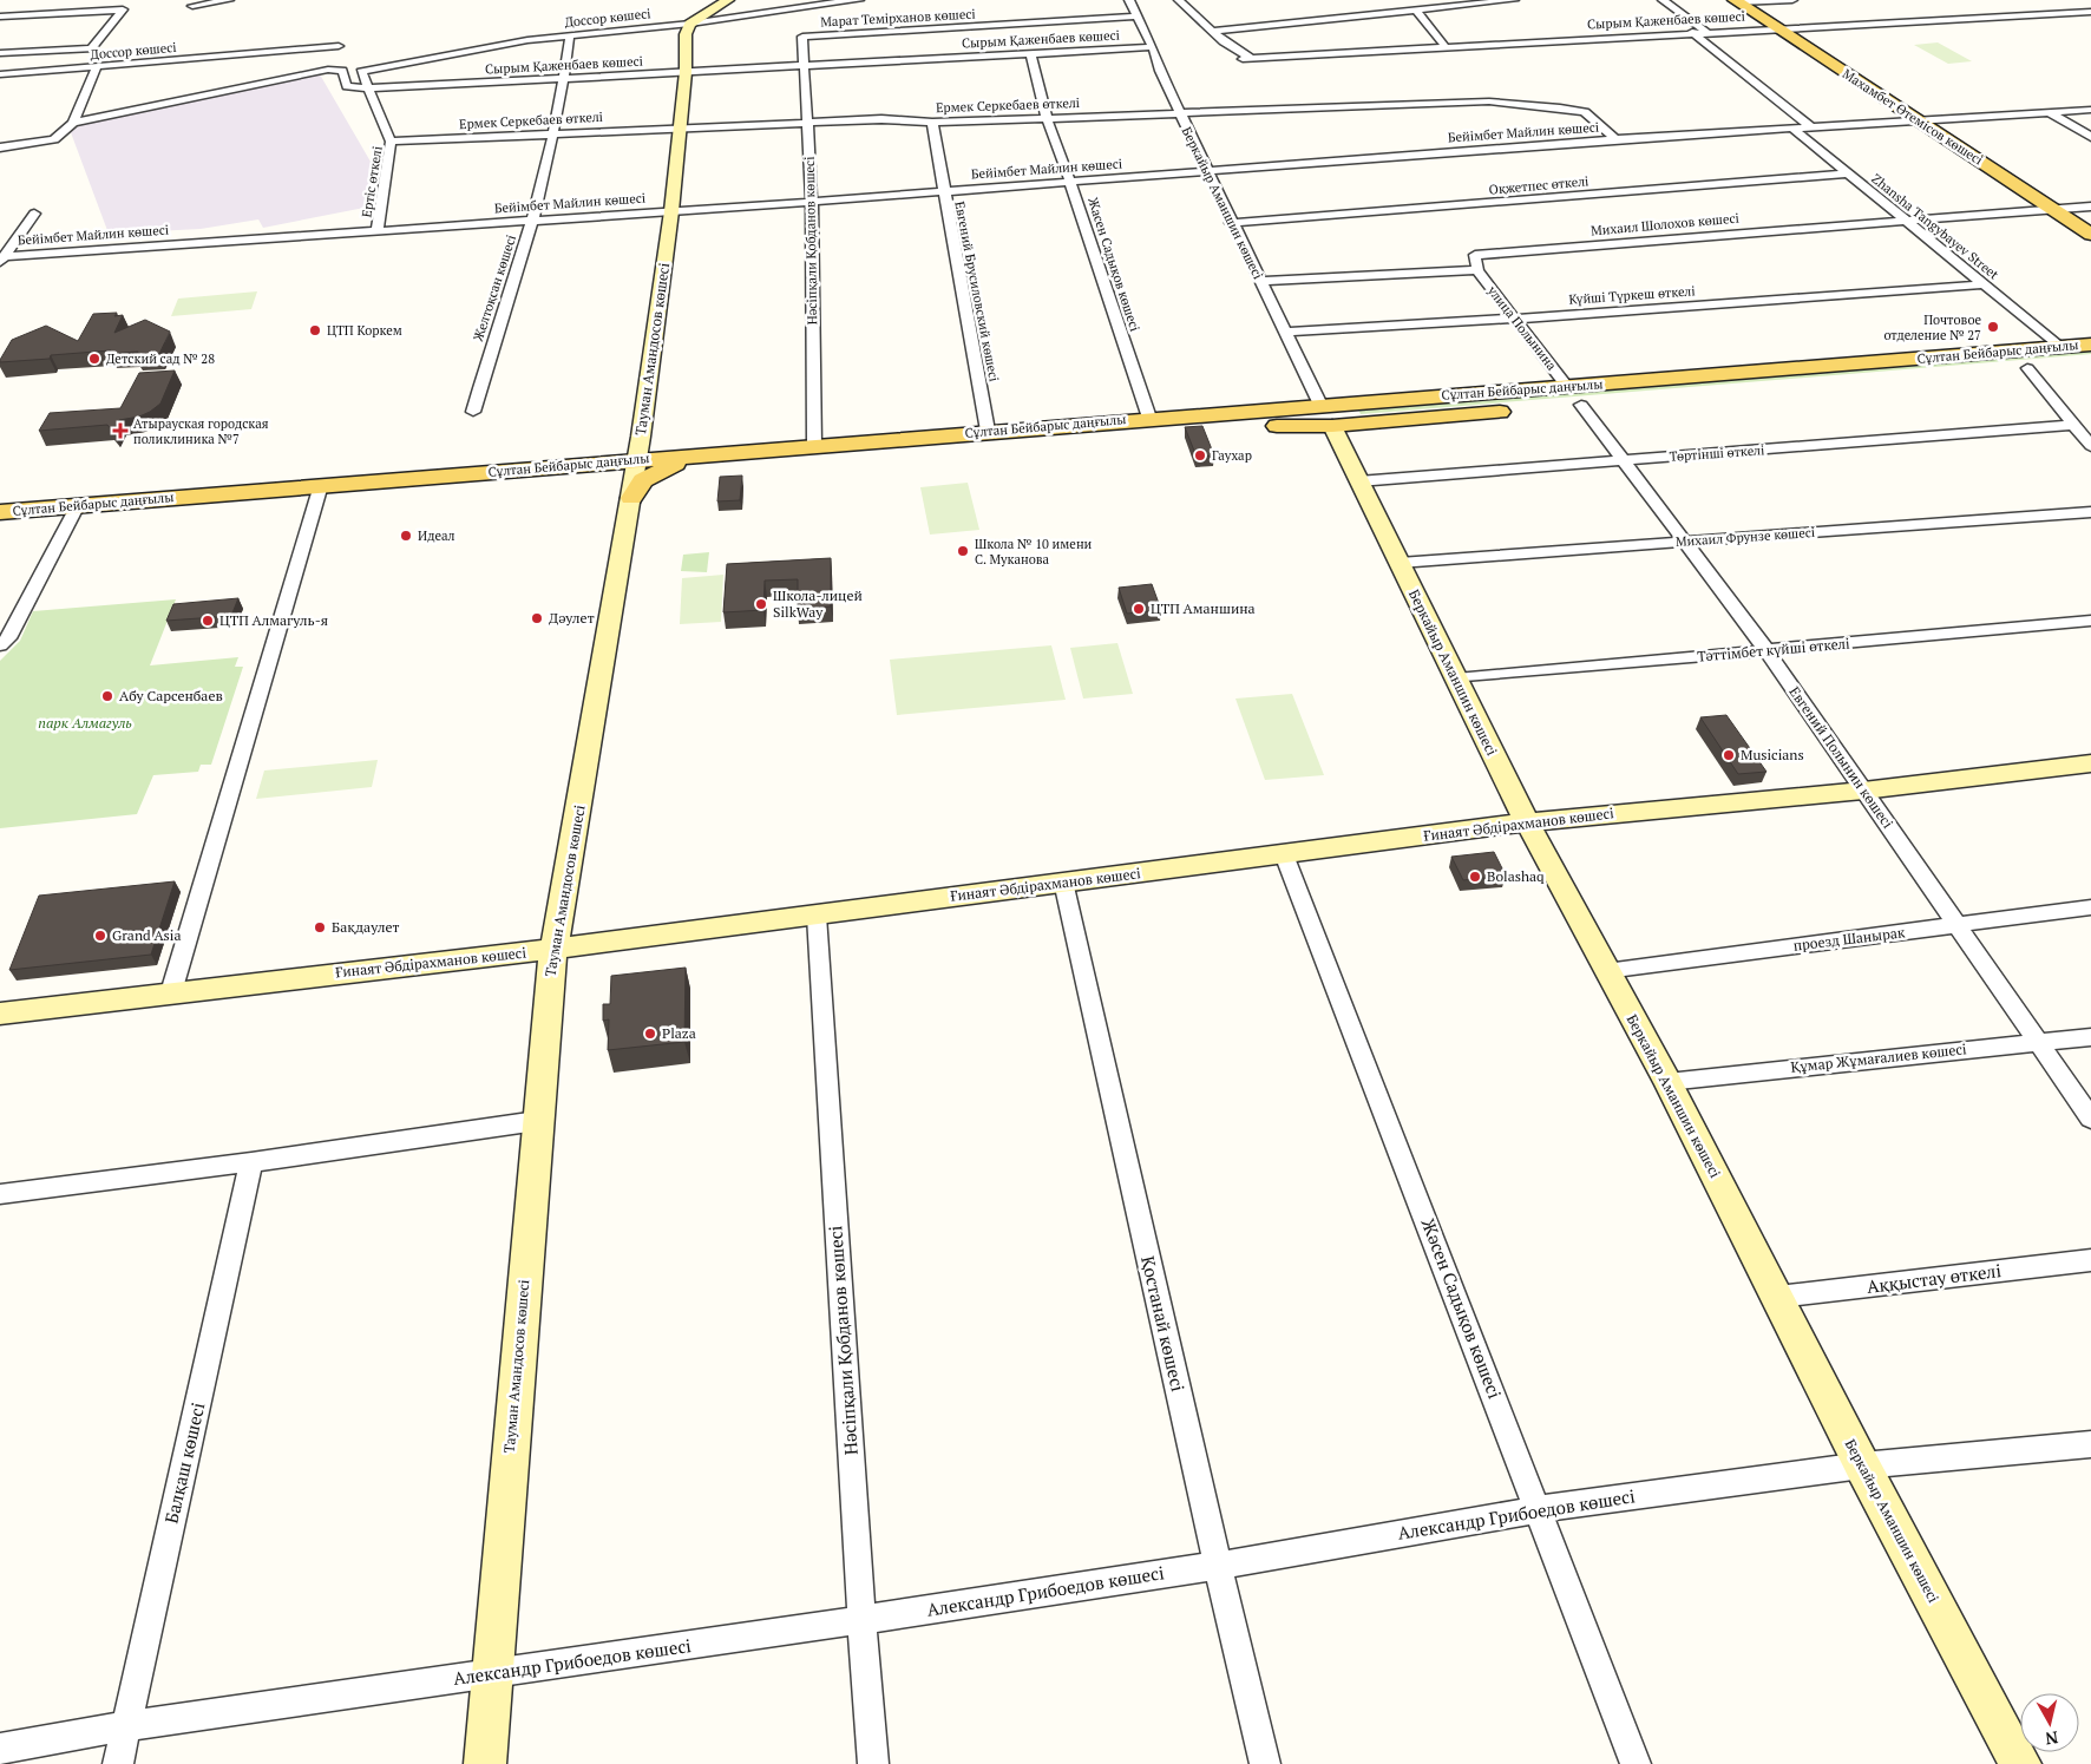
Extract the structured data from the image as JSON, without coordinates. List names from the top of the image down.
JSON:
{
  "streets": {
    "main road": ["Махамбет Өтемісов көшесі", "Сұлтан Бейбарыс даңғылы"],
    "street": [
      "Доссор көшесі",
      "Марат Темірханов көшесі",
      "Сырым Қаженбаев көшесі",
      "Ермек Серкебаев өткелі",
      "Бейімбет Майлин көшесі",
      "Ертіс өткелі",
      "Оқжетпес өткелі",
      "Беркайыр Аманшин көшесі",
      "Михаил Шолохов көшесі",
      "Zhansha Tangybayev Street",
      "Нәсіпқали Қобданов көшесі",
      "Жасен Садықов көшесі",
      "Желтоқсан көшесі",
      "Евгений Брусиловский көшесі",
      "Күйші Түркеш өткелі",
      "улица Полынина",
      "Тауман Амандосов көшесі",
      "Төртінші өткелі",
      "Михаил Фрунзе көшесі",
      "Тәттімбет күйші өткелі",
      "Евгений Полынин көшесі",
      "Ғинаят Әбдірахманов көшесі",
      "проезд Шанырак",
      "Құмар Жұмағалиев көшесі",
      "Аққыстау өткелі",
      "Жәсен Садықов көшесі",
      "Қостанай көшесі",
      "Балқаш көшесі",
      "Александр Грибоедов көшесі"
    ]
  },
  "crossings": [
    ["Доссор көшесі", "Ертіс өткелі"],
    ["Доссор көшесі", "Желтоқсан көшесі"],
    ["Доссор көшесі", "Тауман Амандосов көшесі"],
    ["Марат Темірханов көшесі", "Беркайыр Аманшин көшесі"],
    ["Марат Темірханов көшесі", "Нәсіпқали Қобданов көшесі"],
    ["Сырым Қаженбаев көшесі", "Махамбет Өтемісов көшесі"],
    ["Сырым Қаженбаев көшесі", "Ертіс өткелі"],
    ["Сырым Қаженбаев көшесі", "Беркайыр Аманшин көшесі"],
    ["Сырым Қаженбаев көшесі", "Нәсіпқали Қобданов көшесі"],
    ["Сырым Қаженбаев көшесі", "Жасен Садықов көшесі"],
    ["Сырым Қаженбаев көшесі", "Желтоқсан көшесі"],
    ["Сырым Қаженбаев көшесі", "Тауман Амандосов көшесі"],
    ["Ермек Серкебаев өткелі", "Бейімбет Майлин көшесі"],
    ["Ермек Серкебаев өткелі", "Ертіс өткелі"],
    ["Ермек Серкебаев өткелі", "Беркайыр Аманшин көшесі"],
    ["Ермек Серкебаев өткелі", "Нәсіпқали Қобданов көшесі"],
    ["Ермек Серкебаев өткелі", "Жасен Садықов көшесі"],
    ["Ермек Серкебаев өткелі", "Желтоқсан көшесі"],
    ["Ермек Серкебаев өткелі", "Евгений Брусиловский көшесі"],
    ["Ермек Серкебаев өткелі", "Тауман Амандосов көшесі"],
    ["Махамбет Өтемісов көшесі", "Бейімбет Майлин көшесі"],
    ["Махамбет Өтемісов көшесі", "Михаил Шолохов көшесі"],
    ["Бейімбет Майлин көшесі", "Ертіс өткелі"],
    ["Бейімбет Майлин көшесі", "Беркайыр Аманшин көшесі"],
    ["Бейімбет Майлин көшесі", "Zhansha Tangybayev Street"],
    ["Бейімбет Майлин көшесі", "Нәсіпқали Қобданов көшесі"],
    ["Бейімбет Майлин көшесі", "Жасен Садықов көшесі"],
    ["Бейімбет Майлин көшесі", "Желтоқсан көшесі"],
    ["Бейімбет Майлин көшесі", "Евгений Брусиловский көшесі"],
    ["Бейімбет Майлин көшесі", "Тауман Амандосов көшесі"],
    ["Оқжетпес өткелі", "Беркайыр Аманшин көшесі"],
    ["Оқжетпес өткелі", "Zhansha Tangybayev Street"],
    ["Беркайыр Аманшин көшесі", "Күйші Түркеш өткелі"],
    ["Беркайыр Аманшин көшесі", "Сұлтан Бейбарыс даңғылы"],
    ["Беркайыр Аманшин көшесі", "Төртінші өткелі"],
    ["Беркайыр Аманшин көшесі", "Михаил Фрунзе көшесі"],
    ["Беркайыр Аманшин көшесі", "Тәттімбет күйші өткелі"],
    ["Беркайыр Аманшин көшесі", "Ғинаят Әбдірахманов көшесі"],
    ["Беркайыр Аманшин көшесі", "проезд Шанырак"],
    ["Беркайыр Аманшин көшесі", "Құмар Жұмағалиев көшесі"],
    ["Беркайыр Аманшин көшесі", "Аққыстау өткелі"],
    ["Беркайыр Аманшин көшесі", "Александр Грибоедов көшесі"],
    ["Михаил Шолохов көшесі", "Zhansha Tangybayev Street"],
    ["Михаил Шолохов көшесі", "улица Полынина"],
    ["Zhansha Tangybayev Street", "Күйші Түркеш өткелі"],
    ["Zhansha Tangybayev Street", "Сұлтан Бейбарыс даңғылы"],
    ["Нәсіпқали Қобданов көшесі", "Сұлтан Бейбарыс даңғылы"],
    ["Нәсіпқали Қобданов көшесі", "Ғинаят Әбдірахманов көшесі"],
    ["Нәсіпқали Қобданов көшесі", "Александр Грибоедов көшесі"],
    ["Жасен Садықов көшесі", "Сұлтан Бейбарыс даңғылы"],
    ["Евгений Брусиловский көшесі", "Сұлтан Бейбарыс даңғылы"],
    ["Күйші Түркеш өткелі", "улица Полынина"],
    ["улица Полынина", "Сұлтан Бейбарыс даңғылы"],
    ["Тауман Амандосов көшесі", "Сұлтан Бейбарыс даңғылы"],
    ["Тауман Амандосов көшесі", "Ғинаят Әбдірахманов көшесі"],
    ["Тауман Амандосов көшесі", "Александр Грибоедов көшесі"],
    ["Сұлтан Бейбарыс даңғылы", "Евгений Полынин көшесі"],
    ["Төртінші өткелі", "Евгений Полынин көшесі"],
    ["Михаил Фрунзе көшесі", "Евгений Полынин көшесі"],
    ["Тәттімбет күйші өткелі", "Евгений Полынин көшесі"],
    ["Евгений Полынин көшесі", "Ғинаят Әбдірахманов көшесі"],
    ["Евгений Полынин көшесі", "проезд Шанырак"],
    ["Евгений Полынин көшесі", "Құмар Жұмағалиев көшесі"],
    ["Ғинаят Әбдірахманов көшесі", "Жәсен Садықов көшесі"],
    ["Ғинаят Әбдірахманов көшесі", "Қостанай көшесі"],
    ["Жәсен Садықов көшесі", "Александр Грибоедов көшесі"],
    ["Қостанай көшесі", "Александр Грибоедов көшесі"],
    ["Балқаш көшесі", "Александр Грибоедов көшесі"]
  ],
  "parks": ["парк Алмагуль"],
  "places": {
    "other": [
      "Почтовое отделение № 27",
      "ЦТП Коркем",
      "Детский сад № 28",
      "Гаухар",
      "Идеал",
      "Школа № 10 имени С. Муканова",
      "Школа-лицей SilkWay",
      "ЦТП Аманшина",
      "Дәулет",
      "ЦТП Алмагуль-я",
      "Абу Сарсенбаев",
      "Musicians",
      "Bolashaq",
      "Бақдаулет",
      "Grand Asia",
      "Plaza"
    ],
    "health": ["Атырауская городская поликлиника №7"]
  },
  "north": "bottom"
}
